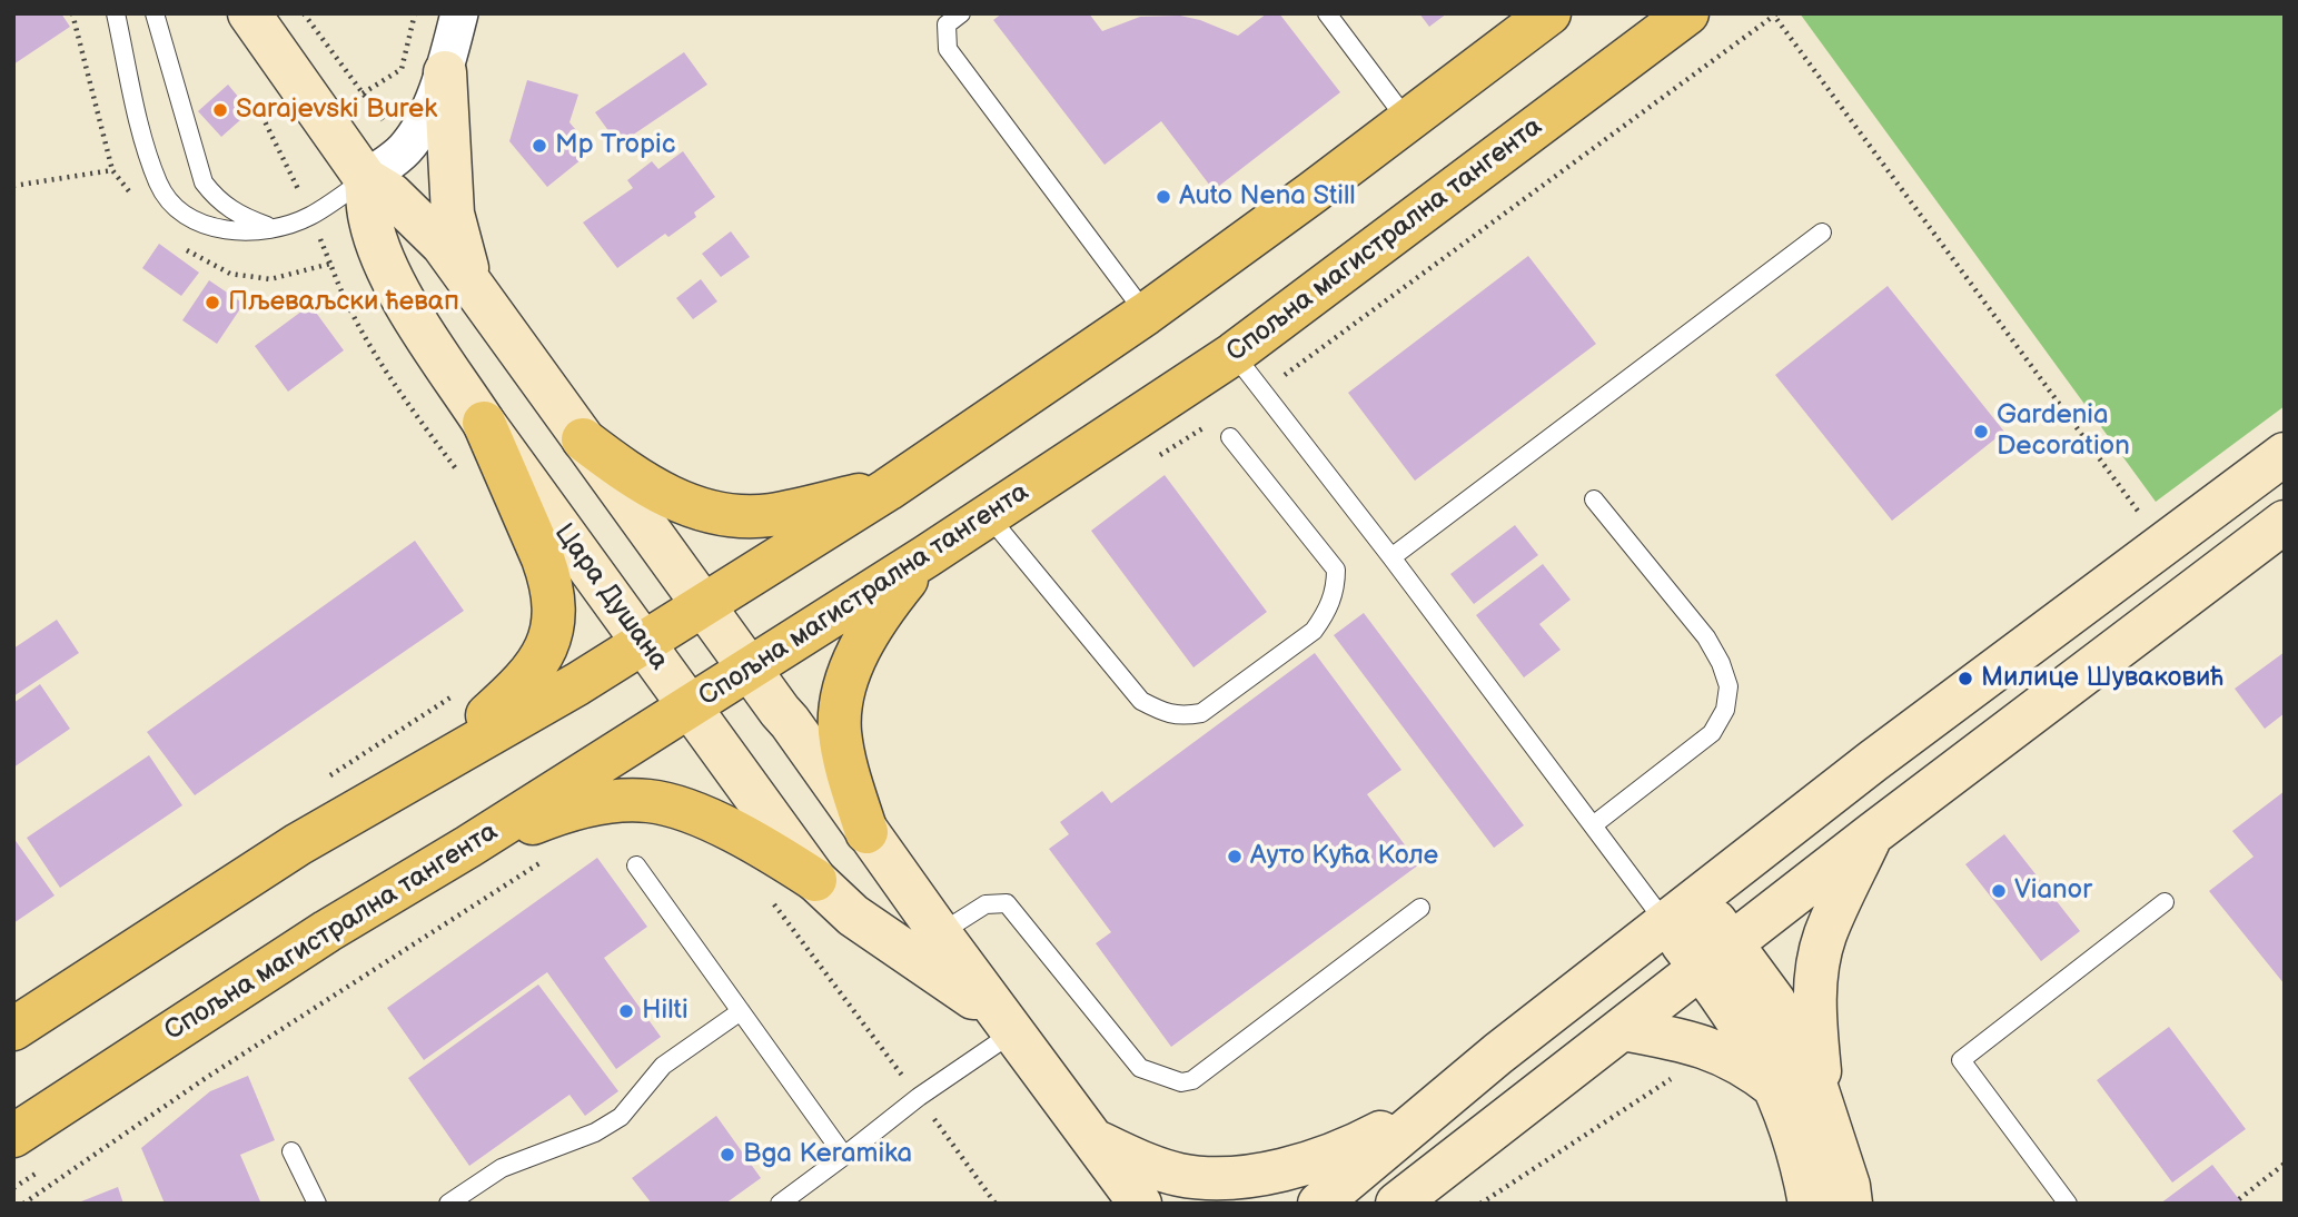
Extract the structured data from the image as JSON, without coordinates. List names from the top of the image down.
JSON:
{
  "streets": {
    "main road": ["Спољна магистрална тангента", "Цара Душана"]
  },
  "crossings": [
    ["Спољна магистрална тангента", "Цара Душана"]
  ],
  "places": [
    "Sarajevski Burek",
    "Mp Tropic",
    "Auto Nena Still",
    "Пљеваљски ћевап",
    "Gardenia Decoration",
    "Милице Шуваковић",
    "Ауто Кућа Коле",
    "Vianor",
    "Hilti",
    "Bga Keramika"
  ]
}
